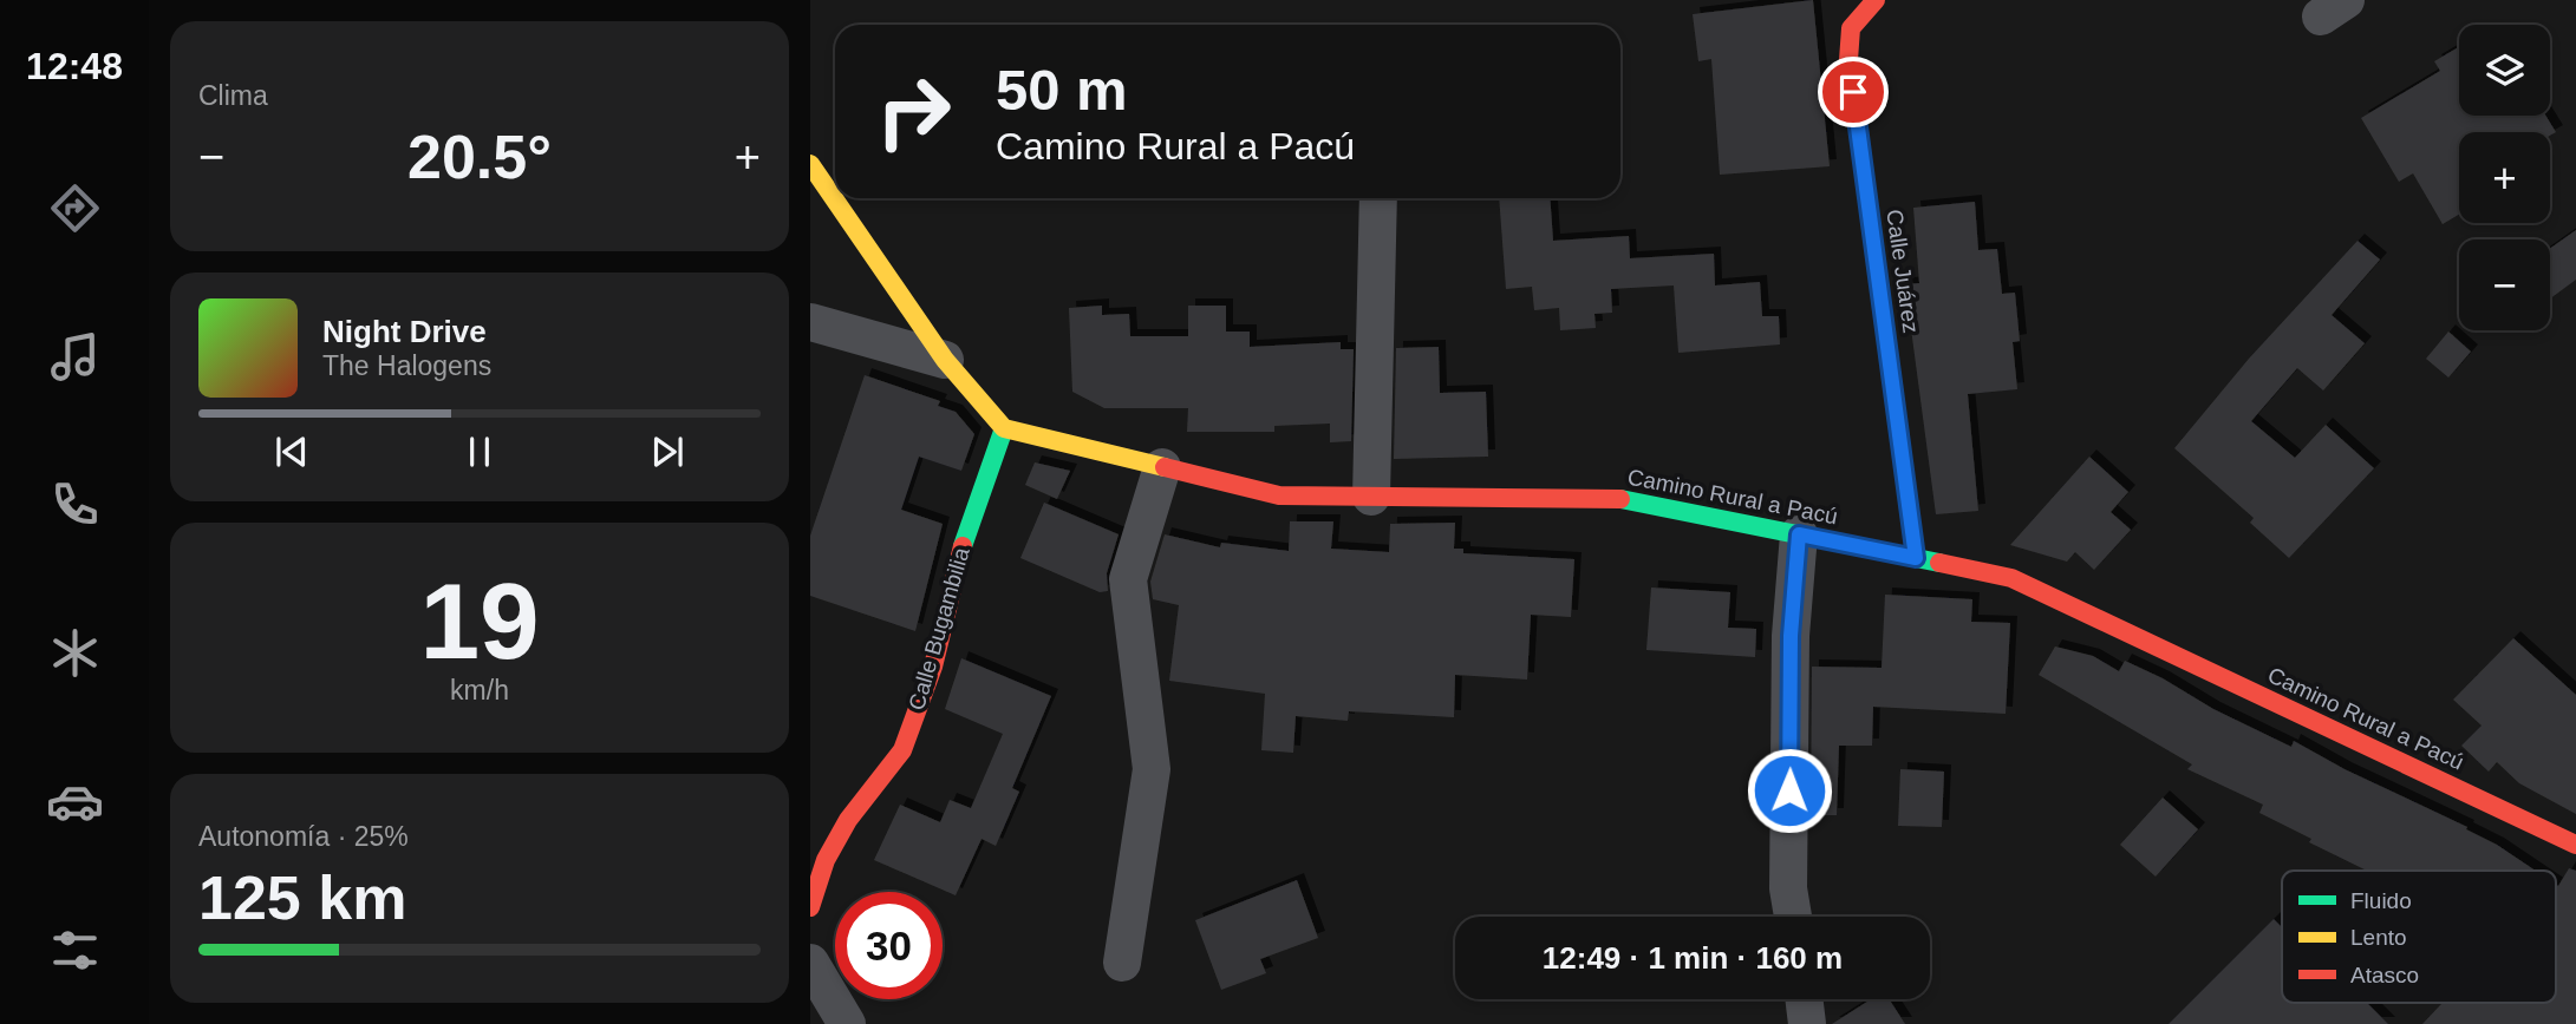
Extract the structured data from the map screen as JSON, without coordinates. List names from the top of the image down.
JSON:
{
  "streets": {
    "street": ["Calle Juárez", "Camino Rural a Pacú", "Calle Bugambilia"]
  },
  "crossings": [
    ["Calle Juárez", "Camino Rural a Pacú"],
    ["Camino Rural a Pacú", "Calle Bugambilia"]
  ],
  "legend": ["Fluido", "Lento", "Atasco"],
  "page": {
    "tabs": "12:48",
    "tile": [
      "Clima",
      ["19", "km/h"],
      ["Autonomía · 25%", "125 km"]
    ],
    "map_buttons": ["+", "−"],
    "turn": ["50 m", "Camino Rural a Pacú"],
    "heat": ["−", "20.5°", "+"],
    "song": ["Night Drive", "The Halogens"],
    "limit": "30",
    "trip": "12:49 · 1 min · 160 m"
  }
}
